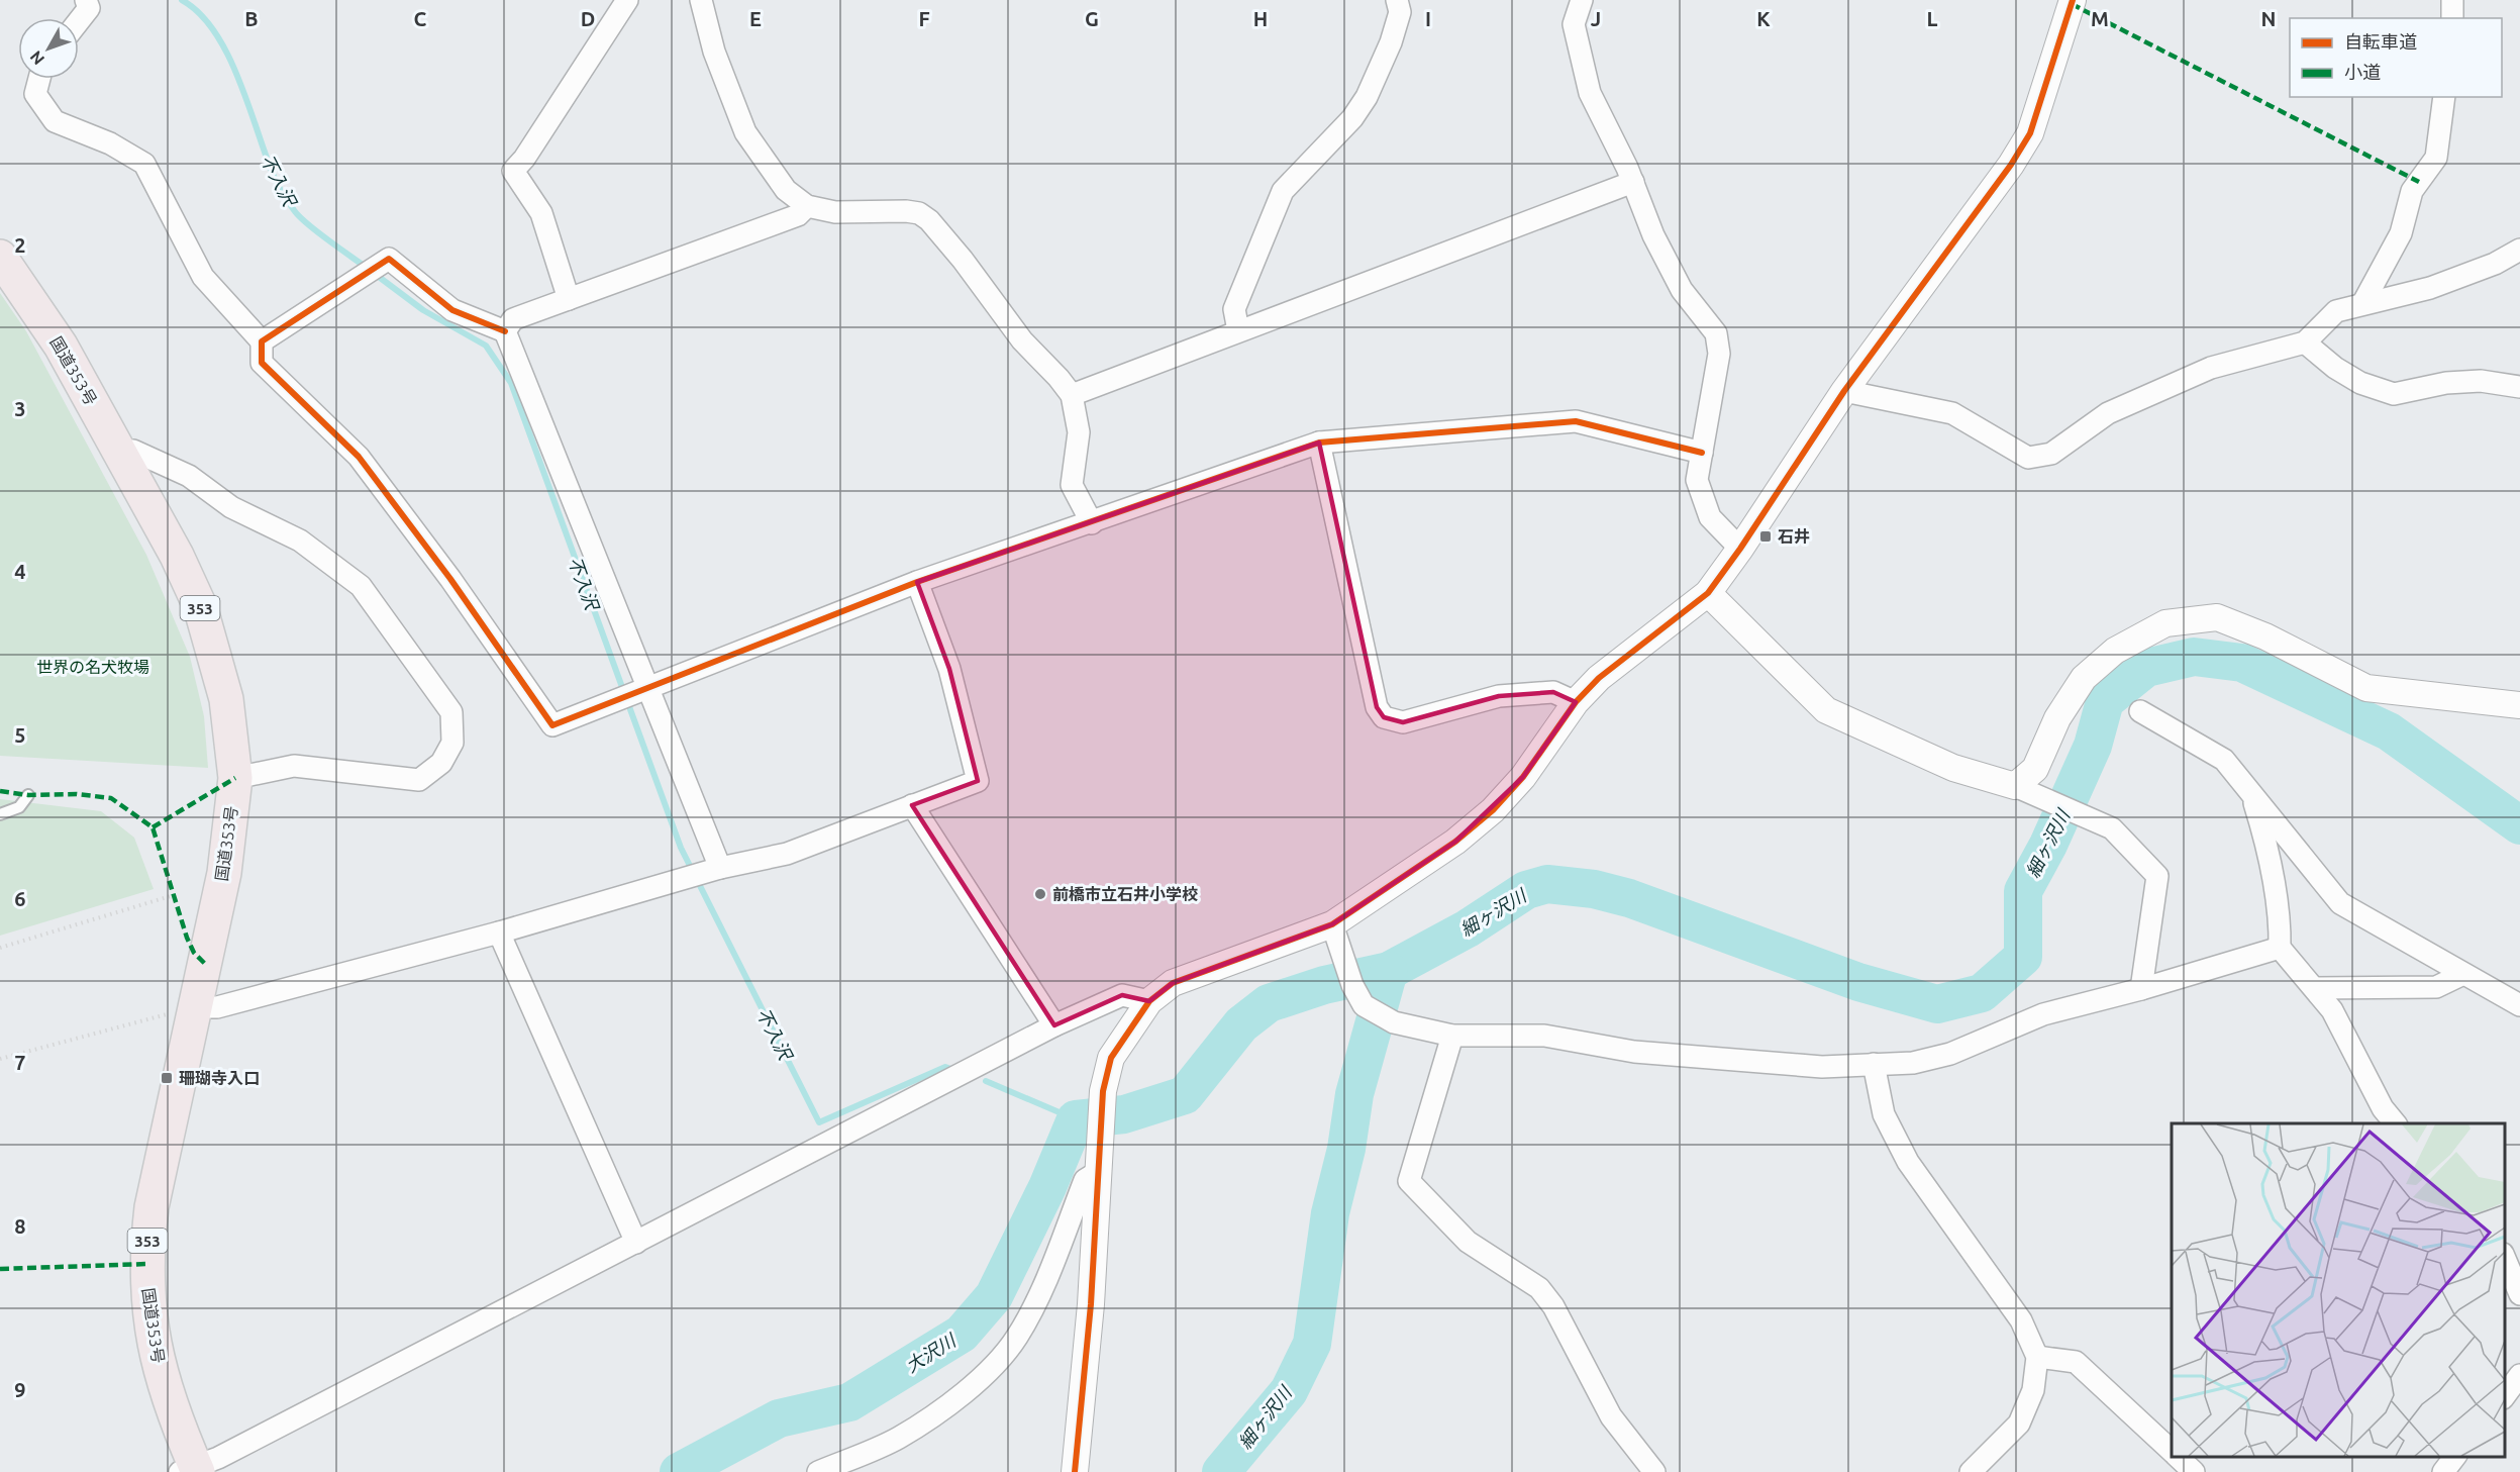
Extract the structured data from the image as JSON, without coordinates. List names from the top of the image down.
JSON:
{
  "streets": {
    "highway": ["国道353号", "353"]
  },
  "water": ["不入沢", "細ヶ沢川", "大沢川"],
  "parks": ["世界の名犬牧場"],
  "places": {
    "transit": ["石井", "珊瑚寺入口"],
    "other": ["前橋市立石井小学校"]
  },
  "legend": ["自転車道", "小道"],
  "north": "bottom left",
  "grid": {
    "columns": [
      "B",
      "C",
      "D",
      "E",
      "F",
      "G",
      "H",
      "I",
      "J",
      "K",
      "L",
      "M",
      "N"
    ],
    "rows": [
      "2",
      "3",
      "4",
      "5",
      "6",
      "7",
      "8",
      "9"
    ]
  }
}
